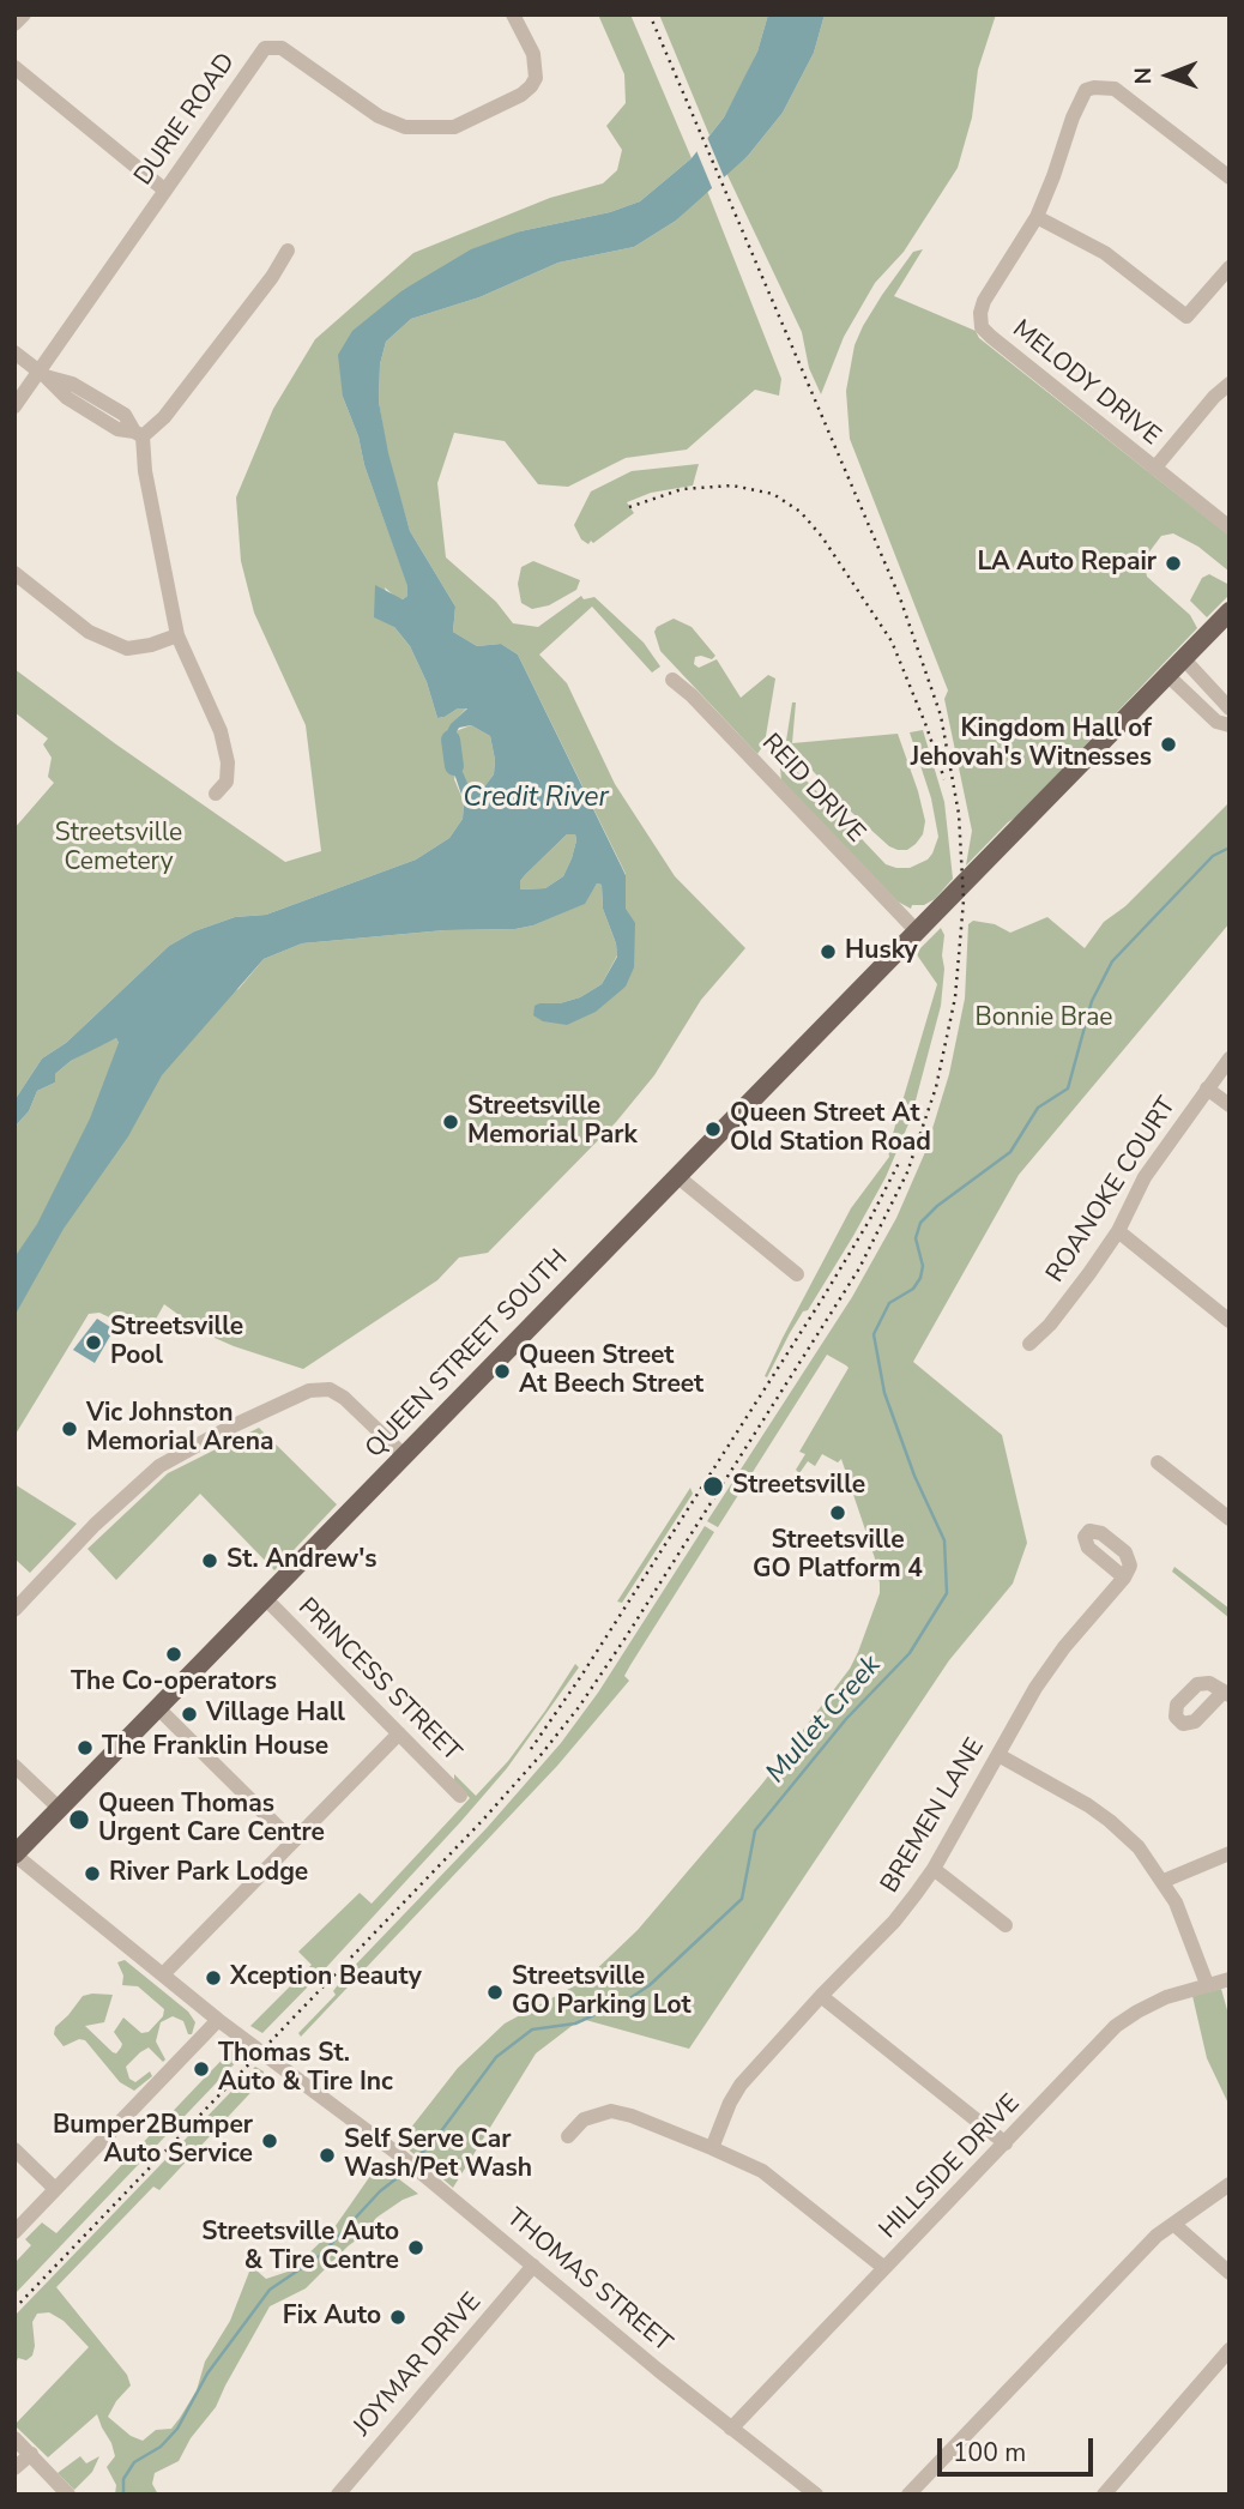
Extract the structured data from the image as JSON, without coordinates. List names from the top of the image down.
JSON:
{
  "streets": {
    "main road": ["QUEEN STREET SOUTH"],
    "street": [
      "DURIE ROAD",
      "MELODY DRIVE",
      "REID DRIVE",
      "ROANOKE COURT",
      "PRINCESS STREET",
      "BREMEN LANE",
      "HILLSIDE DRIVE",
      "THOMAS STREET",
      "JOYMAR DRIVE"
    ]
  },
  "crossings": [
    ["REID DRIVE", "QUEEN STREET SOUTH"],
    ["QUEEN STREET SOUTH", "PRINCESS STREET"],
    ["QUEEN STREET SOUTH", "THOMAS STREET"],
    ["HILLSIDE DRIVE", "THOMAS STREET"],
    ["THOMAS STREET", "JOYMAR DRIVE"]
  ],
  "water": ["Credit River", "Mullet Creek"],
  "parks": ["Streetsville Cemetery", "Bonnie Brae"],
  "places": [
    "LA Auto Repair",
    "Kingdom Hall of Jehovah's Witnesses",
    "Husky",
    "Streetsville Memorial Park",
    "Queen Street At Old Station Road",
    "Streetsville Pool",
    "Queen Street At Beech Street",
    "Vic Johnston Memorial Arena",
    "Streetsville",
    "Streetsville GO Platform 4",
    "St. Andrew's",
    "The Co-operators",
    "Village Hall",
    "The Franklin House",
    "Queen Thomas Urgent Care Centre",
    "River Park Lodge",
    "Xception Beauty",
    "Streetsville GO Parking Lot",
    "Thomas St. Auto & Tire Inc",
    "Bumper2Bumper Auto Service",
    "Self Serve Car Wash/Pet Wash",
    "Streetsville Auto & Tire Centre",
    "Fix Auto"
  ],
  "scale_bar": "100 m",
  "north": "left"
}
